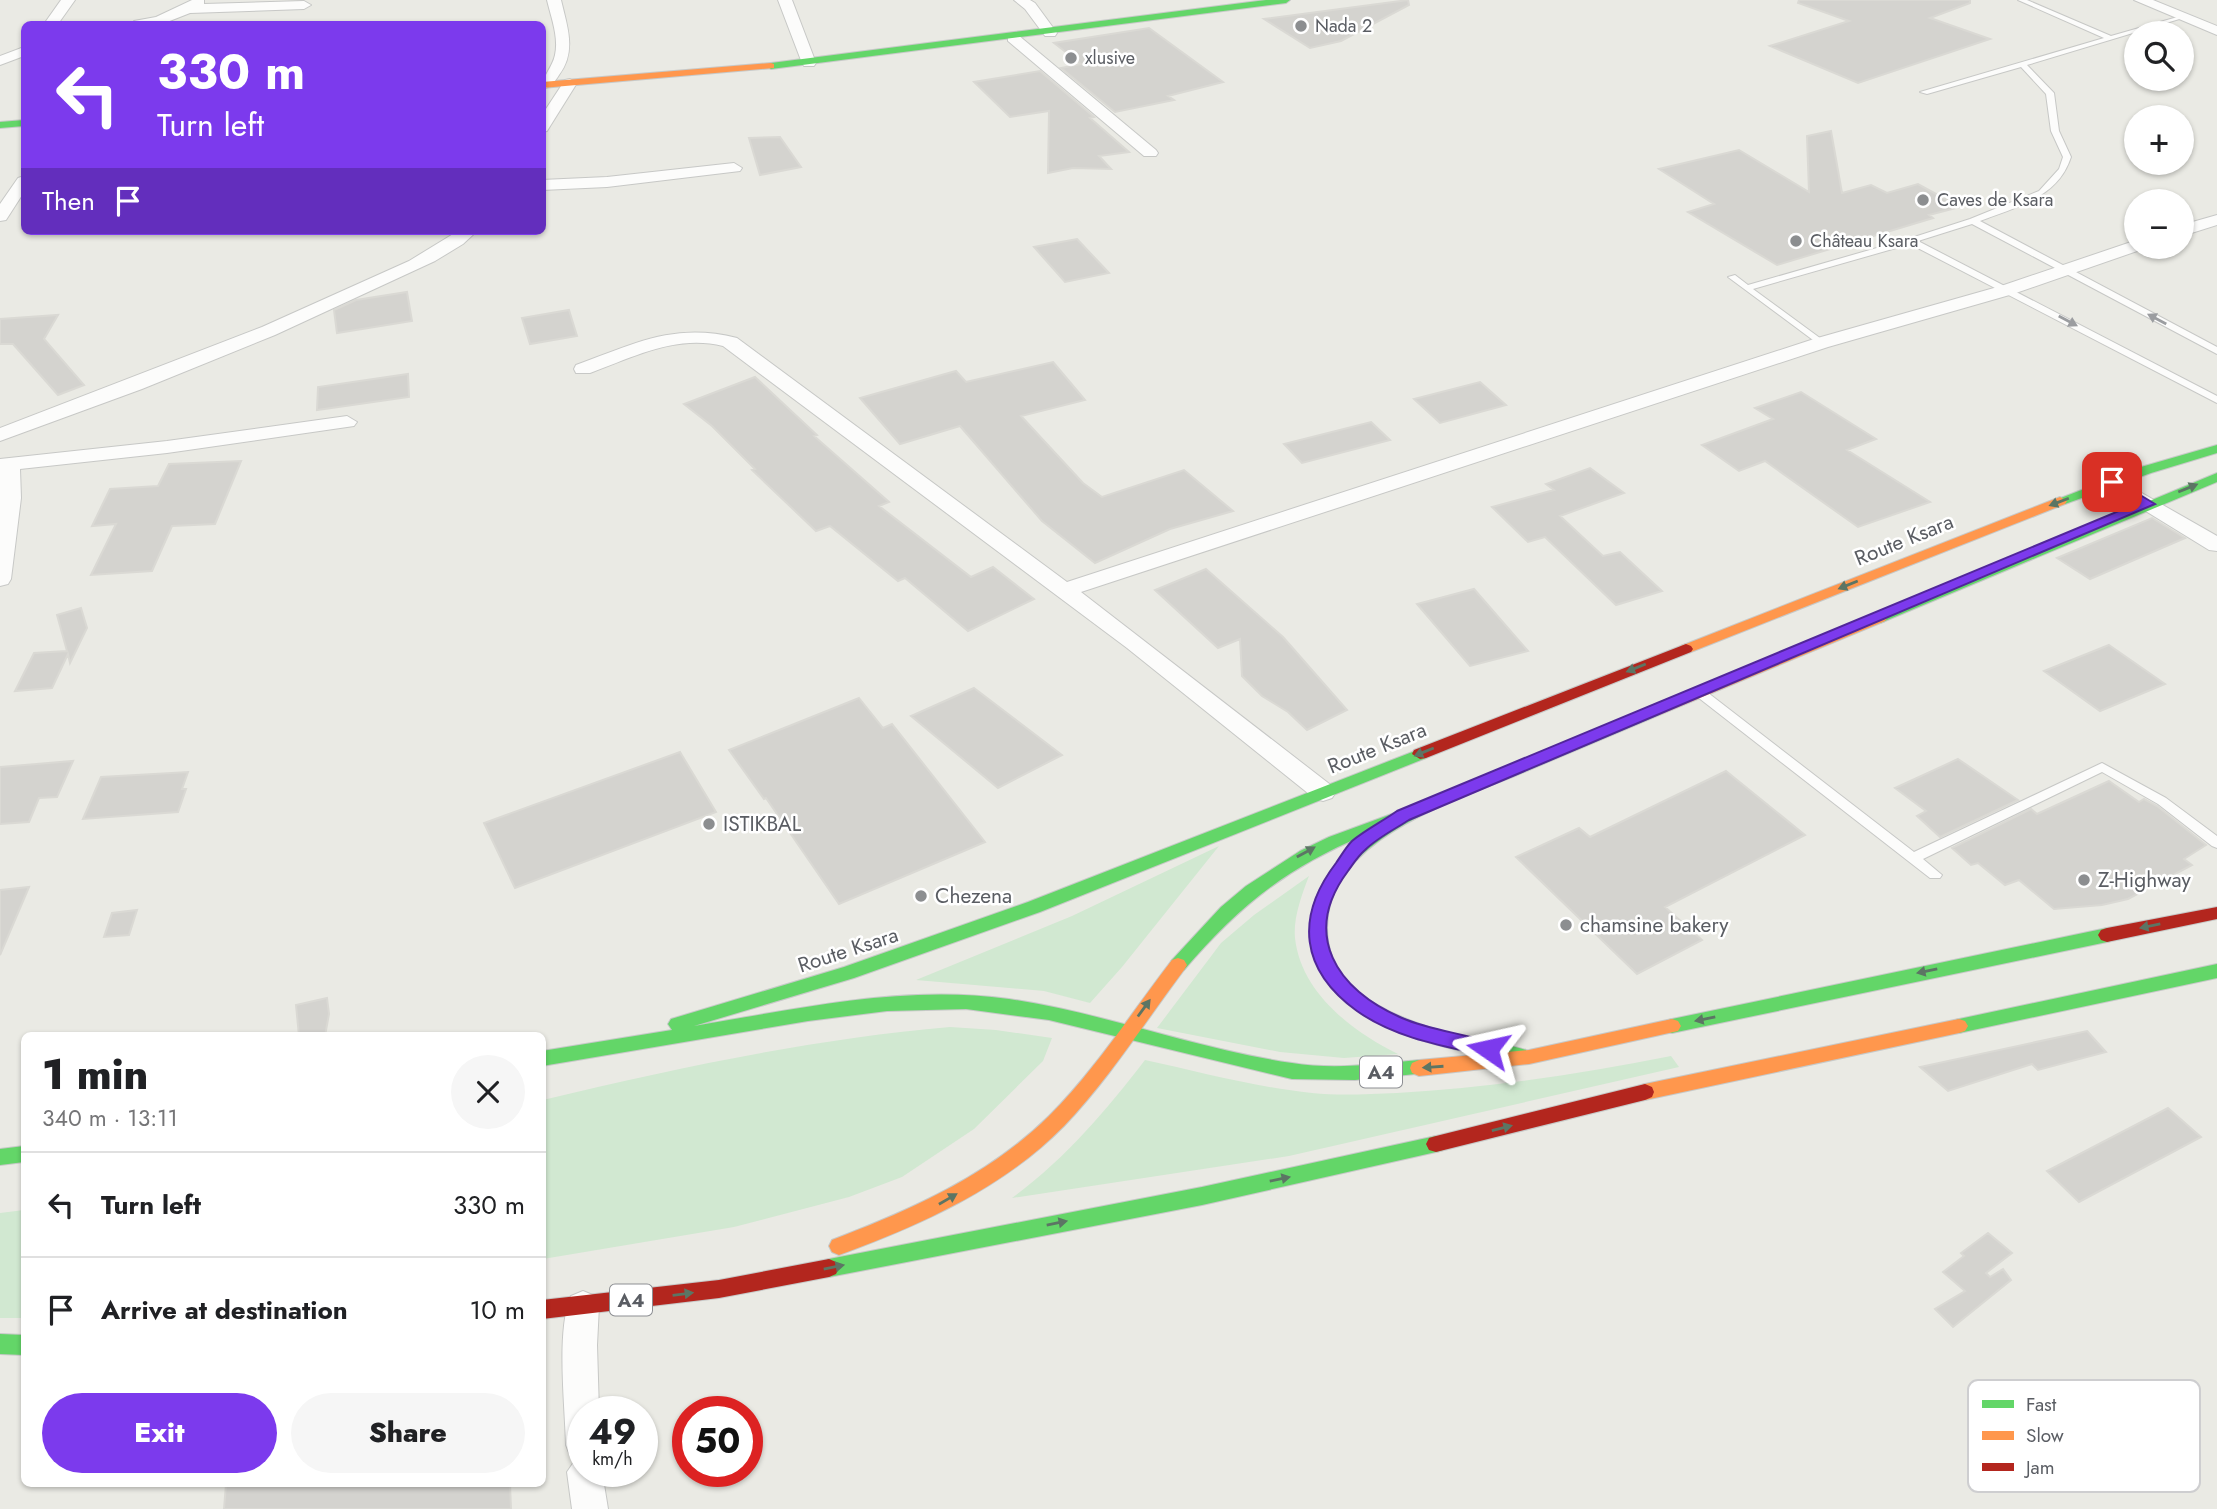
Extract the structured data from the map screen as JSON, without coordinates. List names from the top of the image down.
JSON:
{
  "streets": {
    "main road": ["Route Ksara", "A4"]
  },
  "places": [
    "Nada 2",
    "xlusive",
    "Caves de Ksara",
    "Château Ksara",
    "ISTIKBAL",
    "Z-Highway",
    "Chezena",
    "chamsine bakery"
  ],
  "legend": ["Fast", "Slow", "Jam"],
  "page": {
    "map_buttons": ["+", "−"],
    "turn": ["330 m", "Turn left"],
    "then": "Then",
    "heading": ["1 min", "340 m · 13:11"],
    "list": [
      {
        "name": "Turn left",
        "value": "330 m"
      },
      {
        "name": "Arrive at destination",
        "value": "10 m"
      }
    ],
    "buttons": ["Exit", "Share"],
    "speed": "49 km/h",
    "limit": "50"
  }
}
